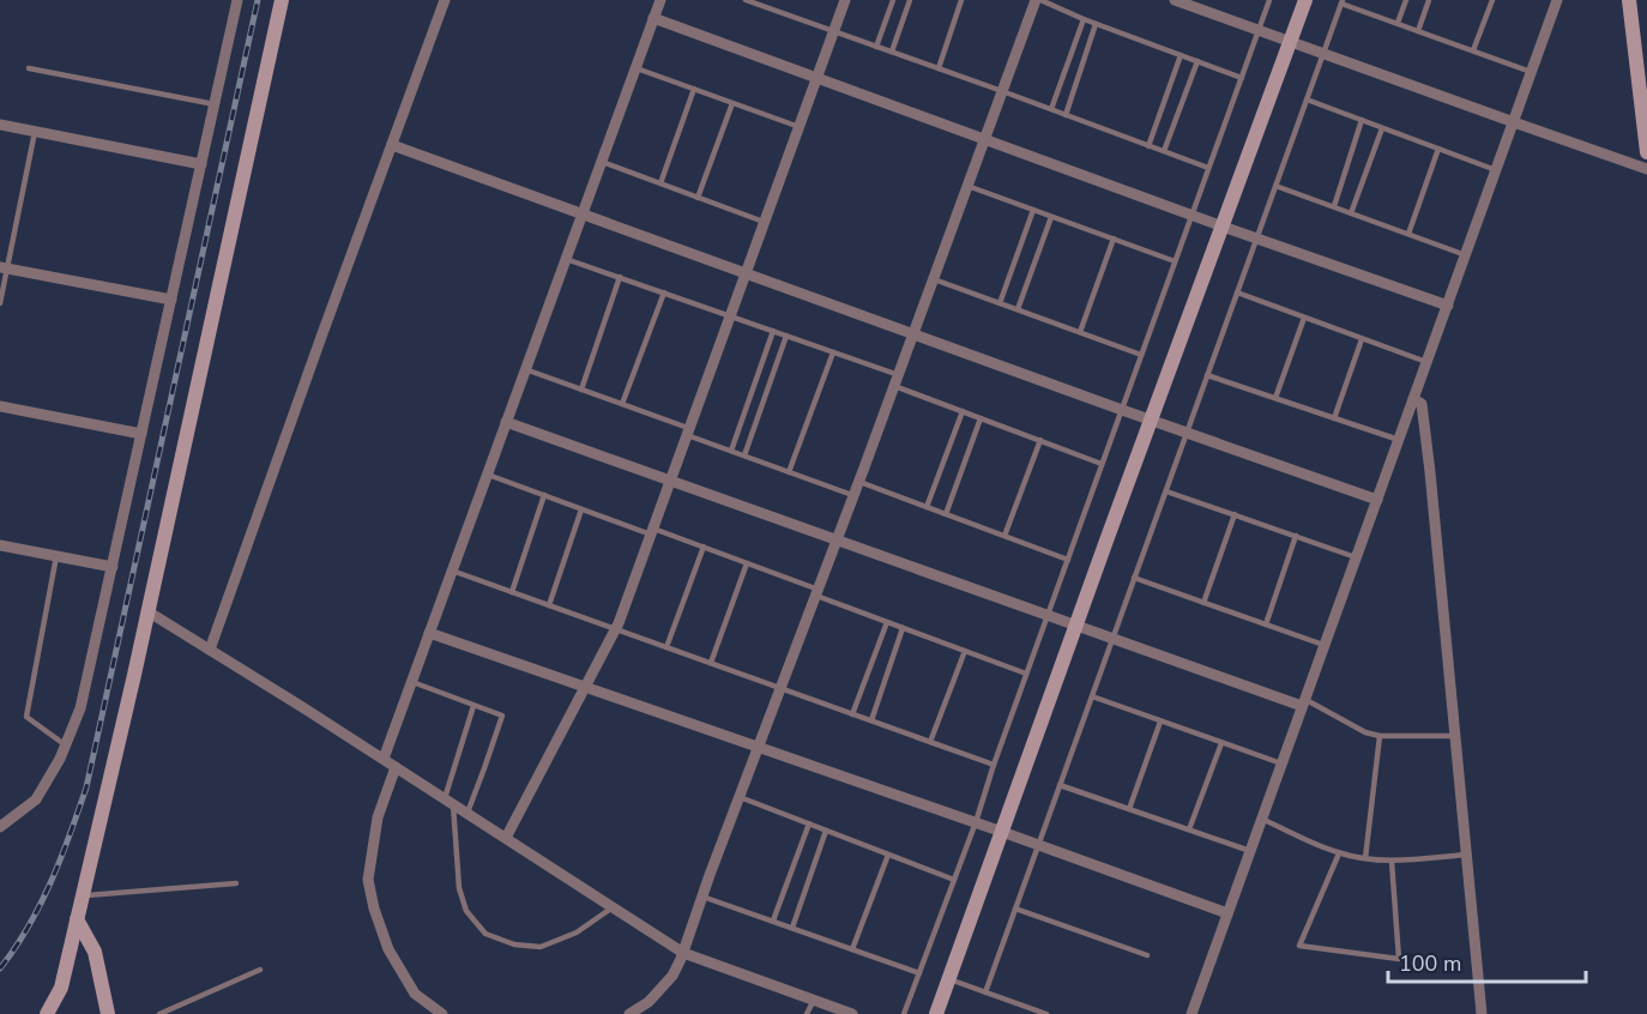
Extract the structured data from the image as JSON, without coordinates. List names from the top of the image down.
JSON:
{
  "scale_bar": "100 m"
}
